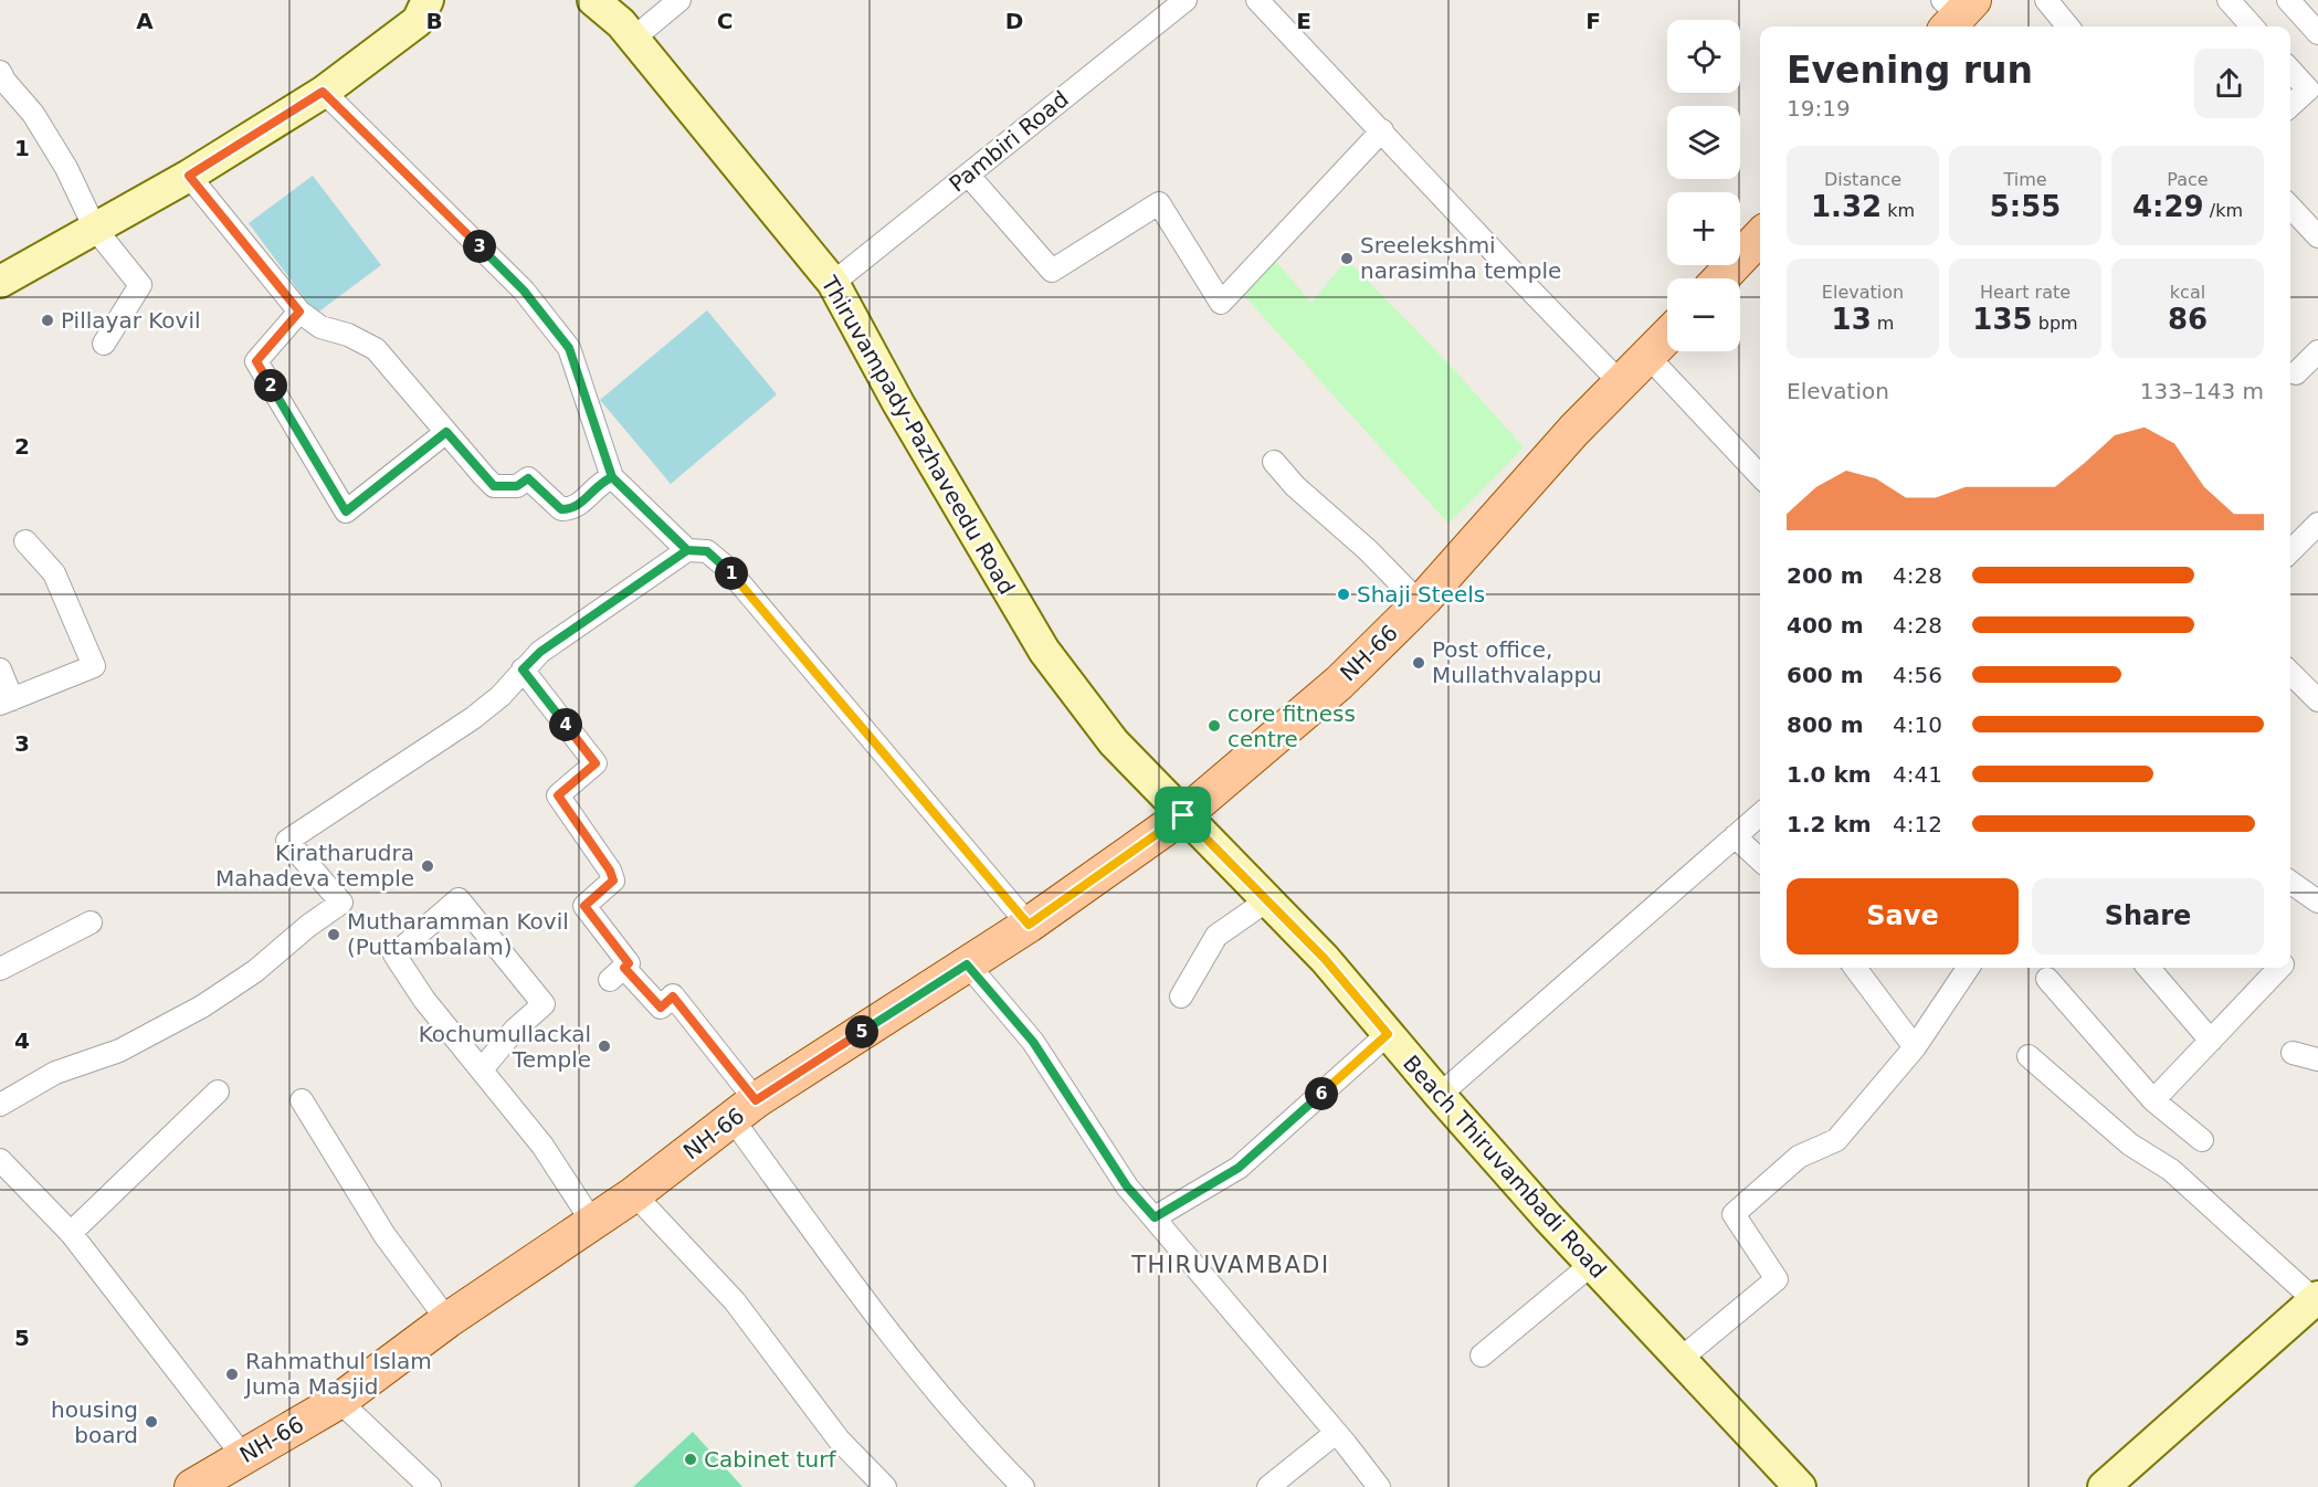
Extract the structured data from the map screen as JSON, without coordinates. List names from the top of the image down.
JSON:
{
  "streets": {
    "main road": ["Thiruvampady-Pazhaveedu Road", "NH-66", "Beach Thiruvambadi Road"],
    "street": ["Pambiri Road"]
  },
  "crossings": [
    ["Pambiri Road", "Thiruvampady-Pazhaveedu Road"],
    ["Thiruvampady-Pazhaveedu Road", "NH-66"],
    ["Thiruvampady-Pazhaveedu Road", "Beach Thiruvambadi Road"],
    ["NH-66", "Beach Thiruvambadi Road"]
  ],
  "districts": ["THIRUVAMBADI"],
  "places": [
    "Sreelekshmi narasimha temple",
    "Pillayar Kovil",
    "Shaji Steels",
    "Post office, Mullathvalappu",
    "core fitness centre",
    "Kiratharudra Mahadeva temple",
    "Mutharamman Kovil (Puttambalam)",
    "Kochumullackal Temple",
    "Rahmathul Islam Juma Masjid",
    "housing board",
    "Cabinet turf"
  ],
  "page": {
    "map_buttons": ["+", "−"],
    "heading": ["Evening run", "19:19"],
    "stats": [
      ["Distance", "1.32 km"],
      ["Time", "5:55"],
      ["Pace", "4:29 /km"],
      ["Elevation", "13 m"],
      ["Heart rate", "135 bpm"],
      ["kcal", "86"]
    ],
    "pins": [
      "3",
      "2",
      "1",
      "4",
      "5",
      "6"
    ],
    "chart": ["Elevation", "133–143 m"],
    "list": [
      {
        "name": "200 m",
        "note": "4:28"
      },
      {
        "name": "400 m",
        "note": "4:28"
      },
      {
        "name": "600 m",
        "note": "4:56"
      },
      {
        "name": "800 m",
        "note": "4:10"
      },
      {
        "name": "1.0 km",
        "note": "4:41"
      },
      {
        "name": "1.2 km",
        "note": "4:12"
      }
    ],
    "buttons": ["Save", "Share"]
  },
  "grid": {
    "columns": [
      "A",
      "B",
      "C",
      "D",
      "E",
      "F"
    ],
    "rows": [
      "1",
      "2",
      "3",
      "4",
      "5"
    ]
  }
}
